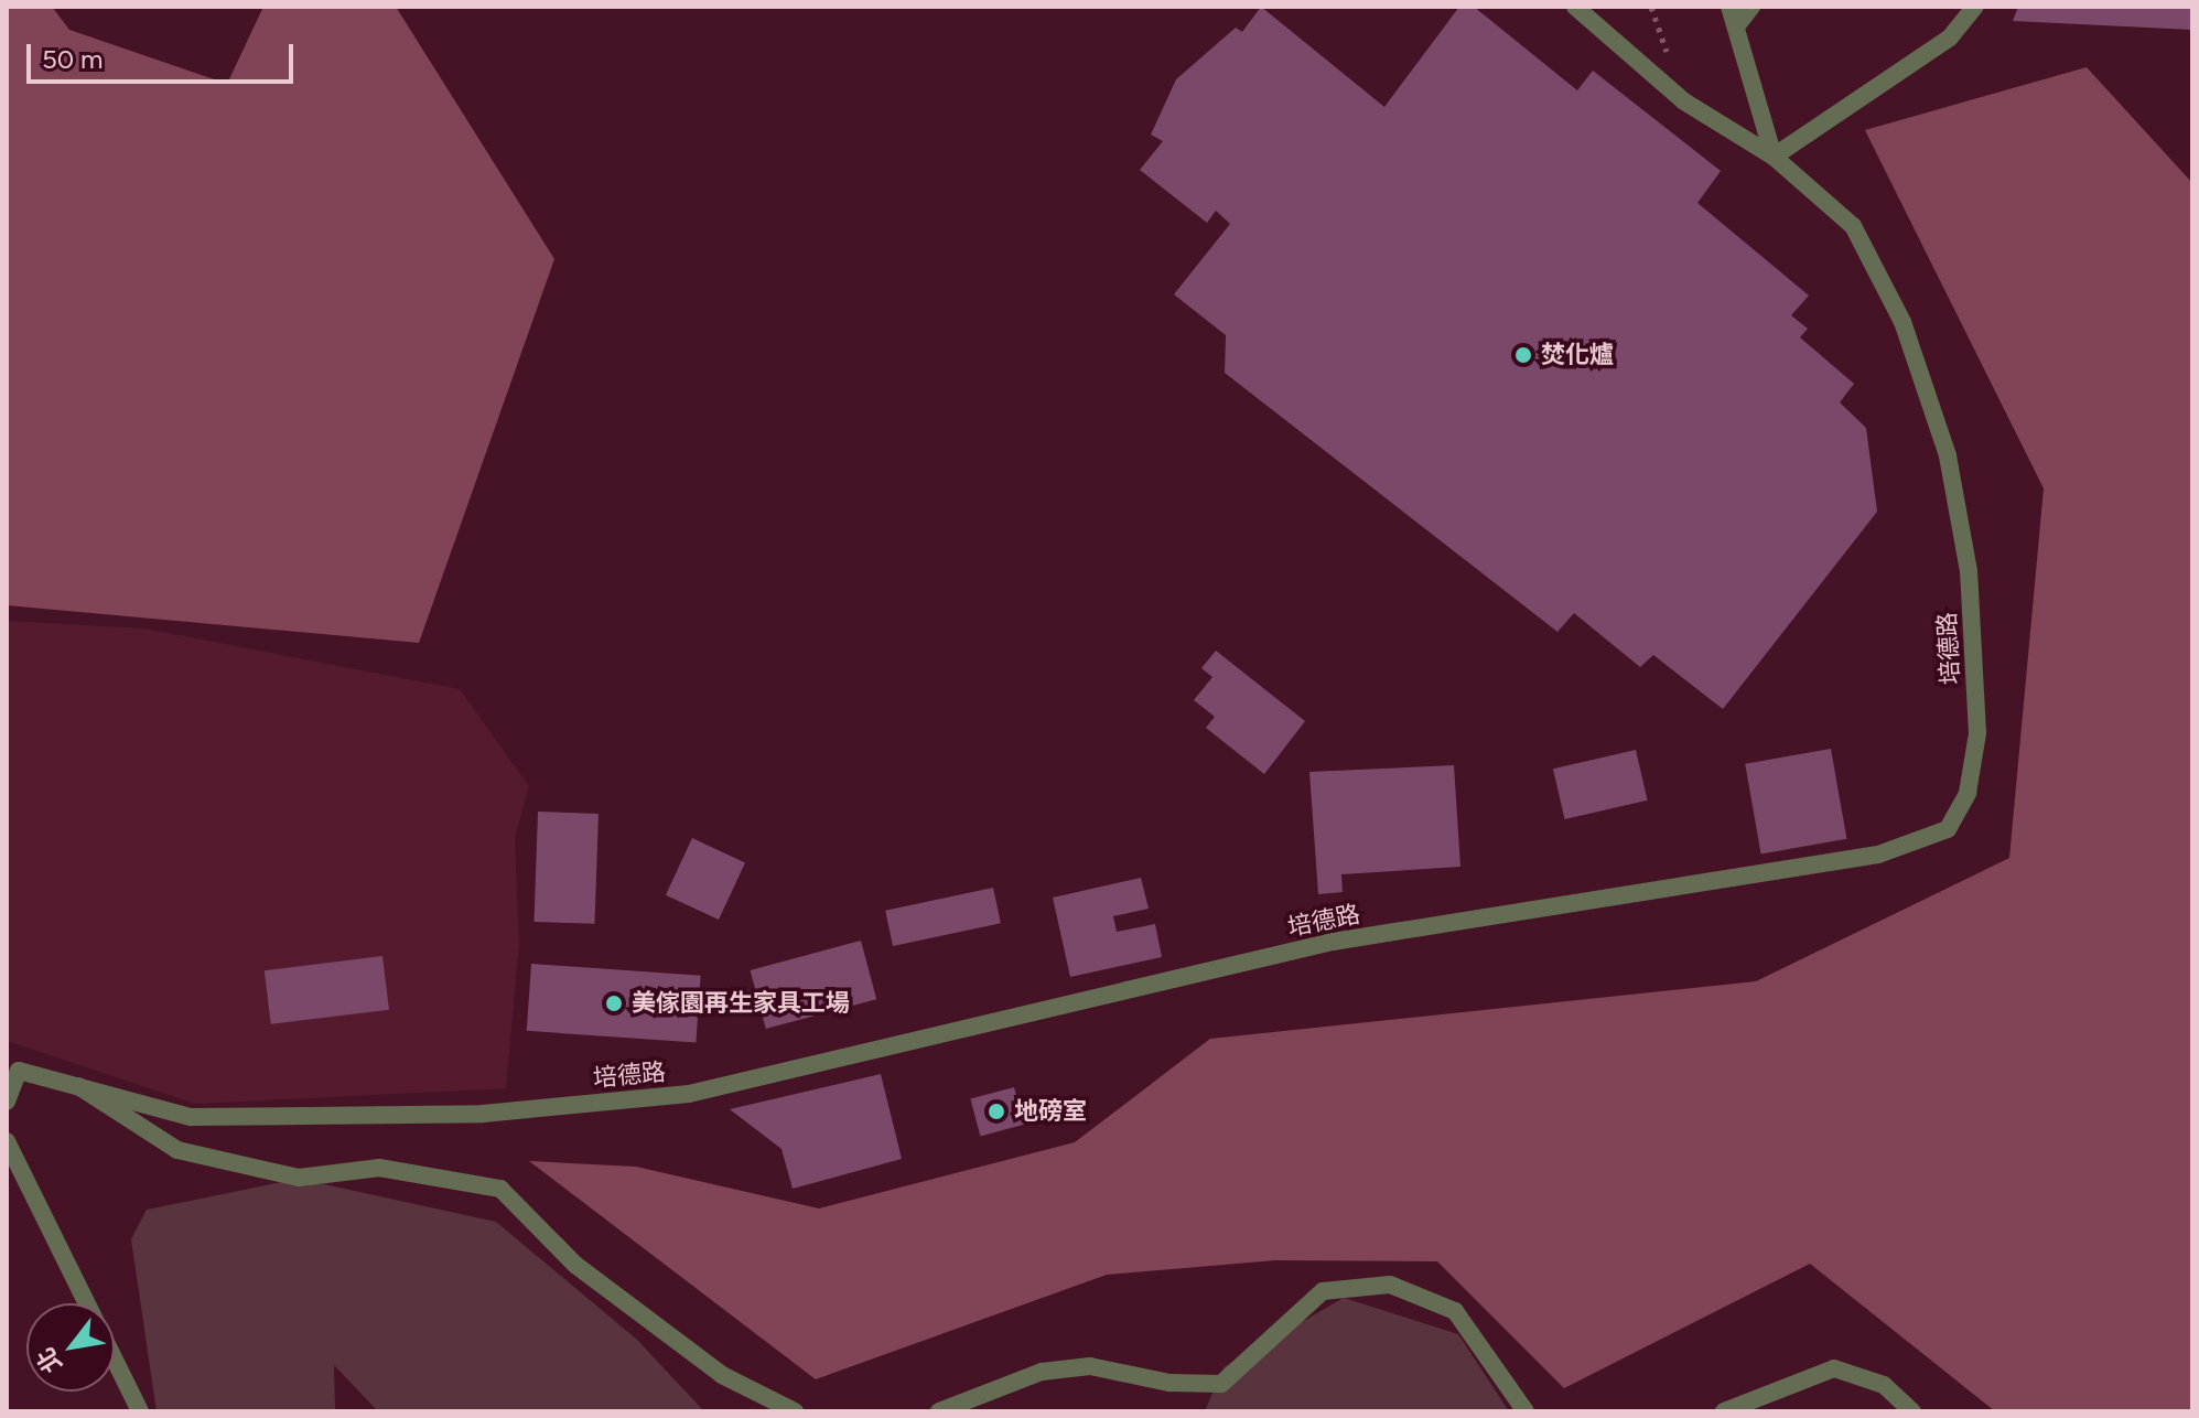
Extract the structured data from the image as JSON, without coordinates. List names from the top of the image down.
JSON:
{
  "streets": {
    "street": ["培德路"]
  },
  "places": ["焚化爐", "美傢園再生家具工場", "地磅室"],
  "scale_bar": "50 m",
  "north": "bottom left"
}
